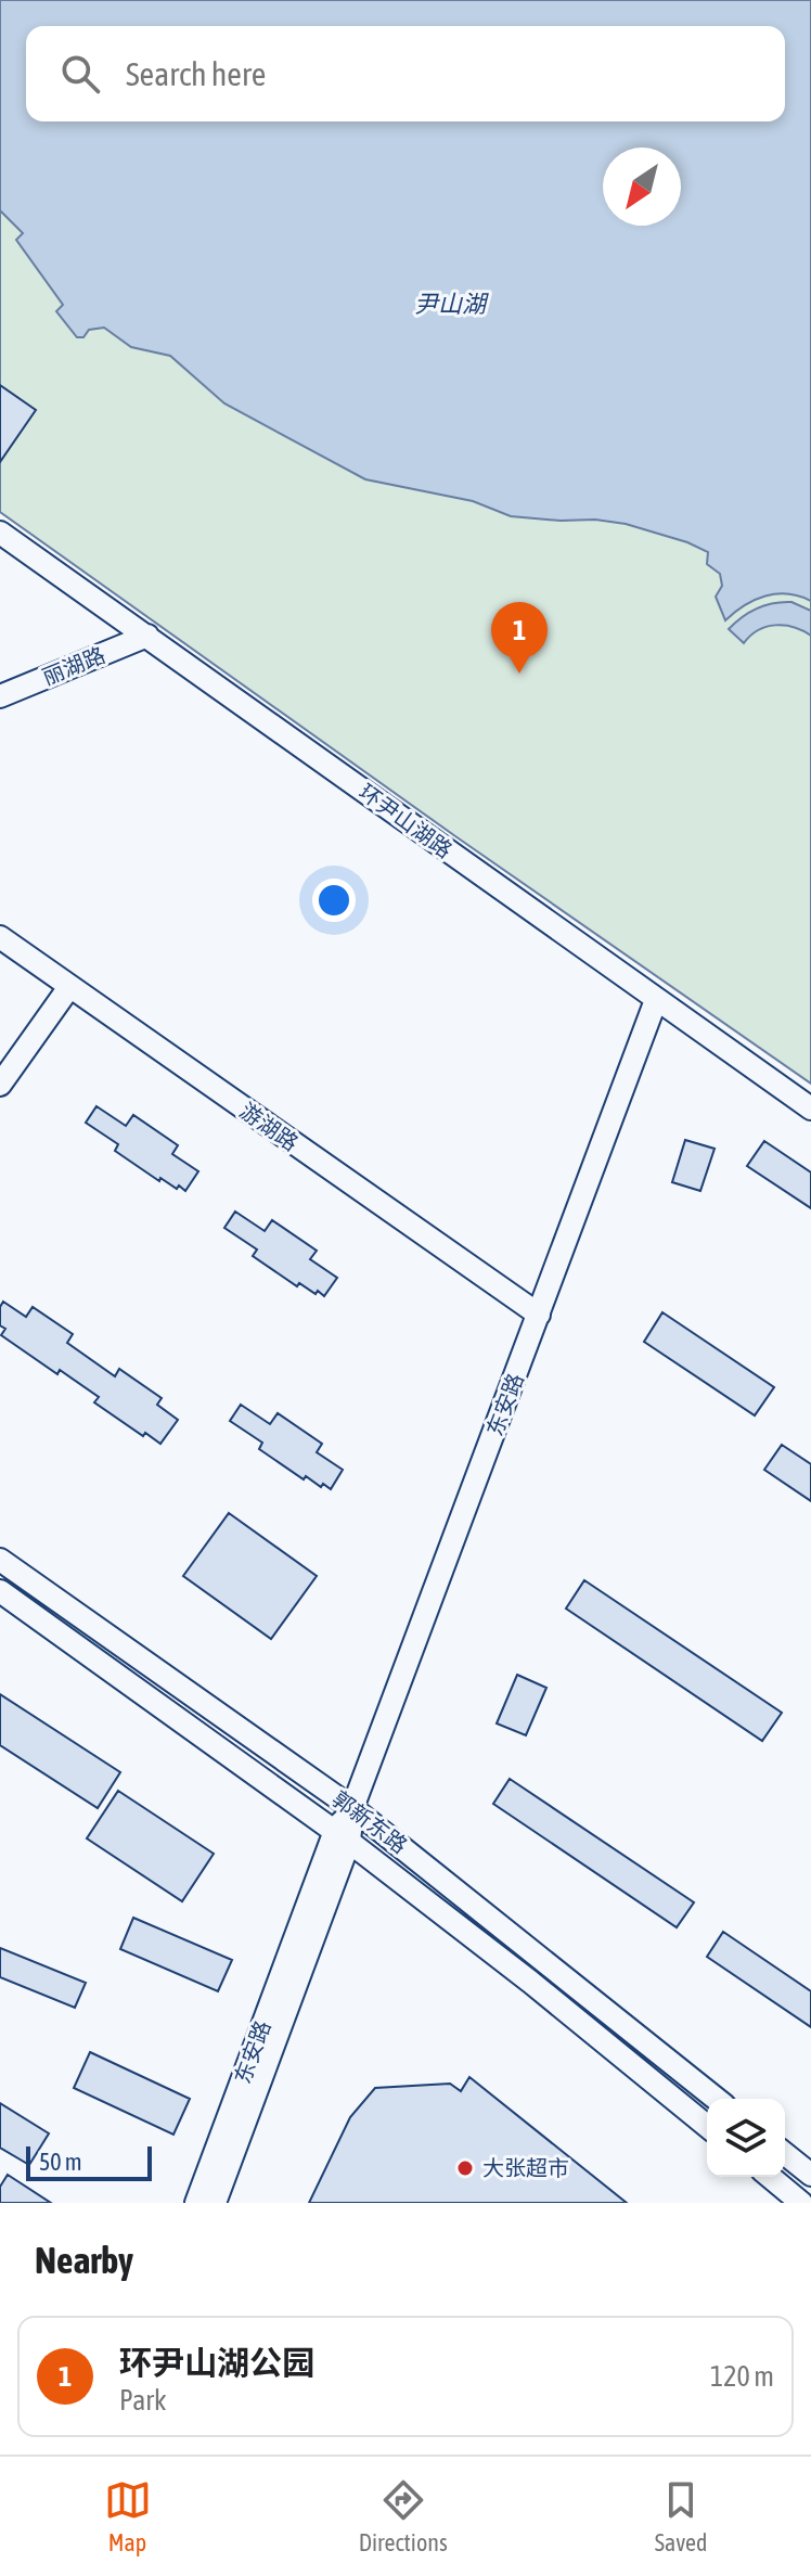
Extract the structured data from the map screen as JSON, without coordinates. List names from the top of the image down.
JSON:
{
  "streets": {
    "street": [
      "丽湖路",
      "环尹山湖路",
      "游湖路",
      "东安路",
      "郭新东路"
    ]
  },
  "crossings": [
    ["丽湖路", "环尹山湖路"],
    ["环尹山湖路", "东安路"],
    ["游湖路", "东安路"],
    ["东安路", "郭新东路"]
  ],
  "water": ["尹山湖"],
  "places": ["大张超市"],
  "scale_bar": "50 m",
  "north": "bottom left",
  "page": {
    "search": "Search here",
    "pins": "1",
    "scale": "50 m",
    "heading": "Nearby",
    "list": [
      {
        "mark": "1",
        "name": "环尹山湖公园",
        "note": "Park",
        "value": "120 m"
      }
    ],
    "nav": ["Map", "Directions", "Saved"]
  }
}
